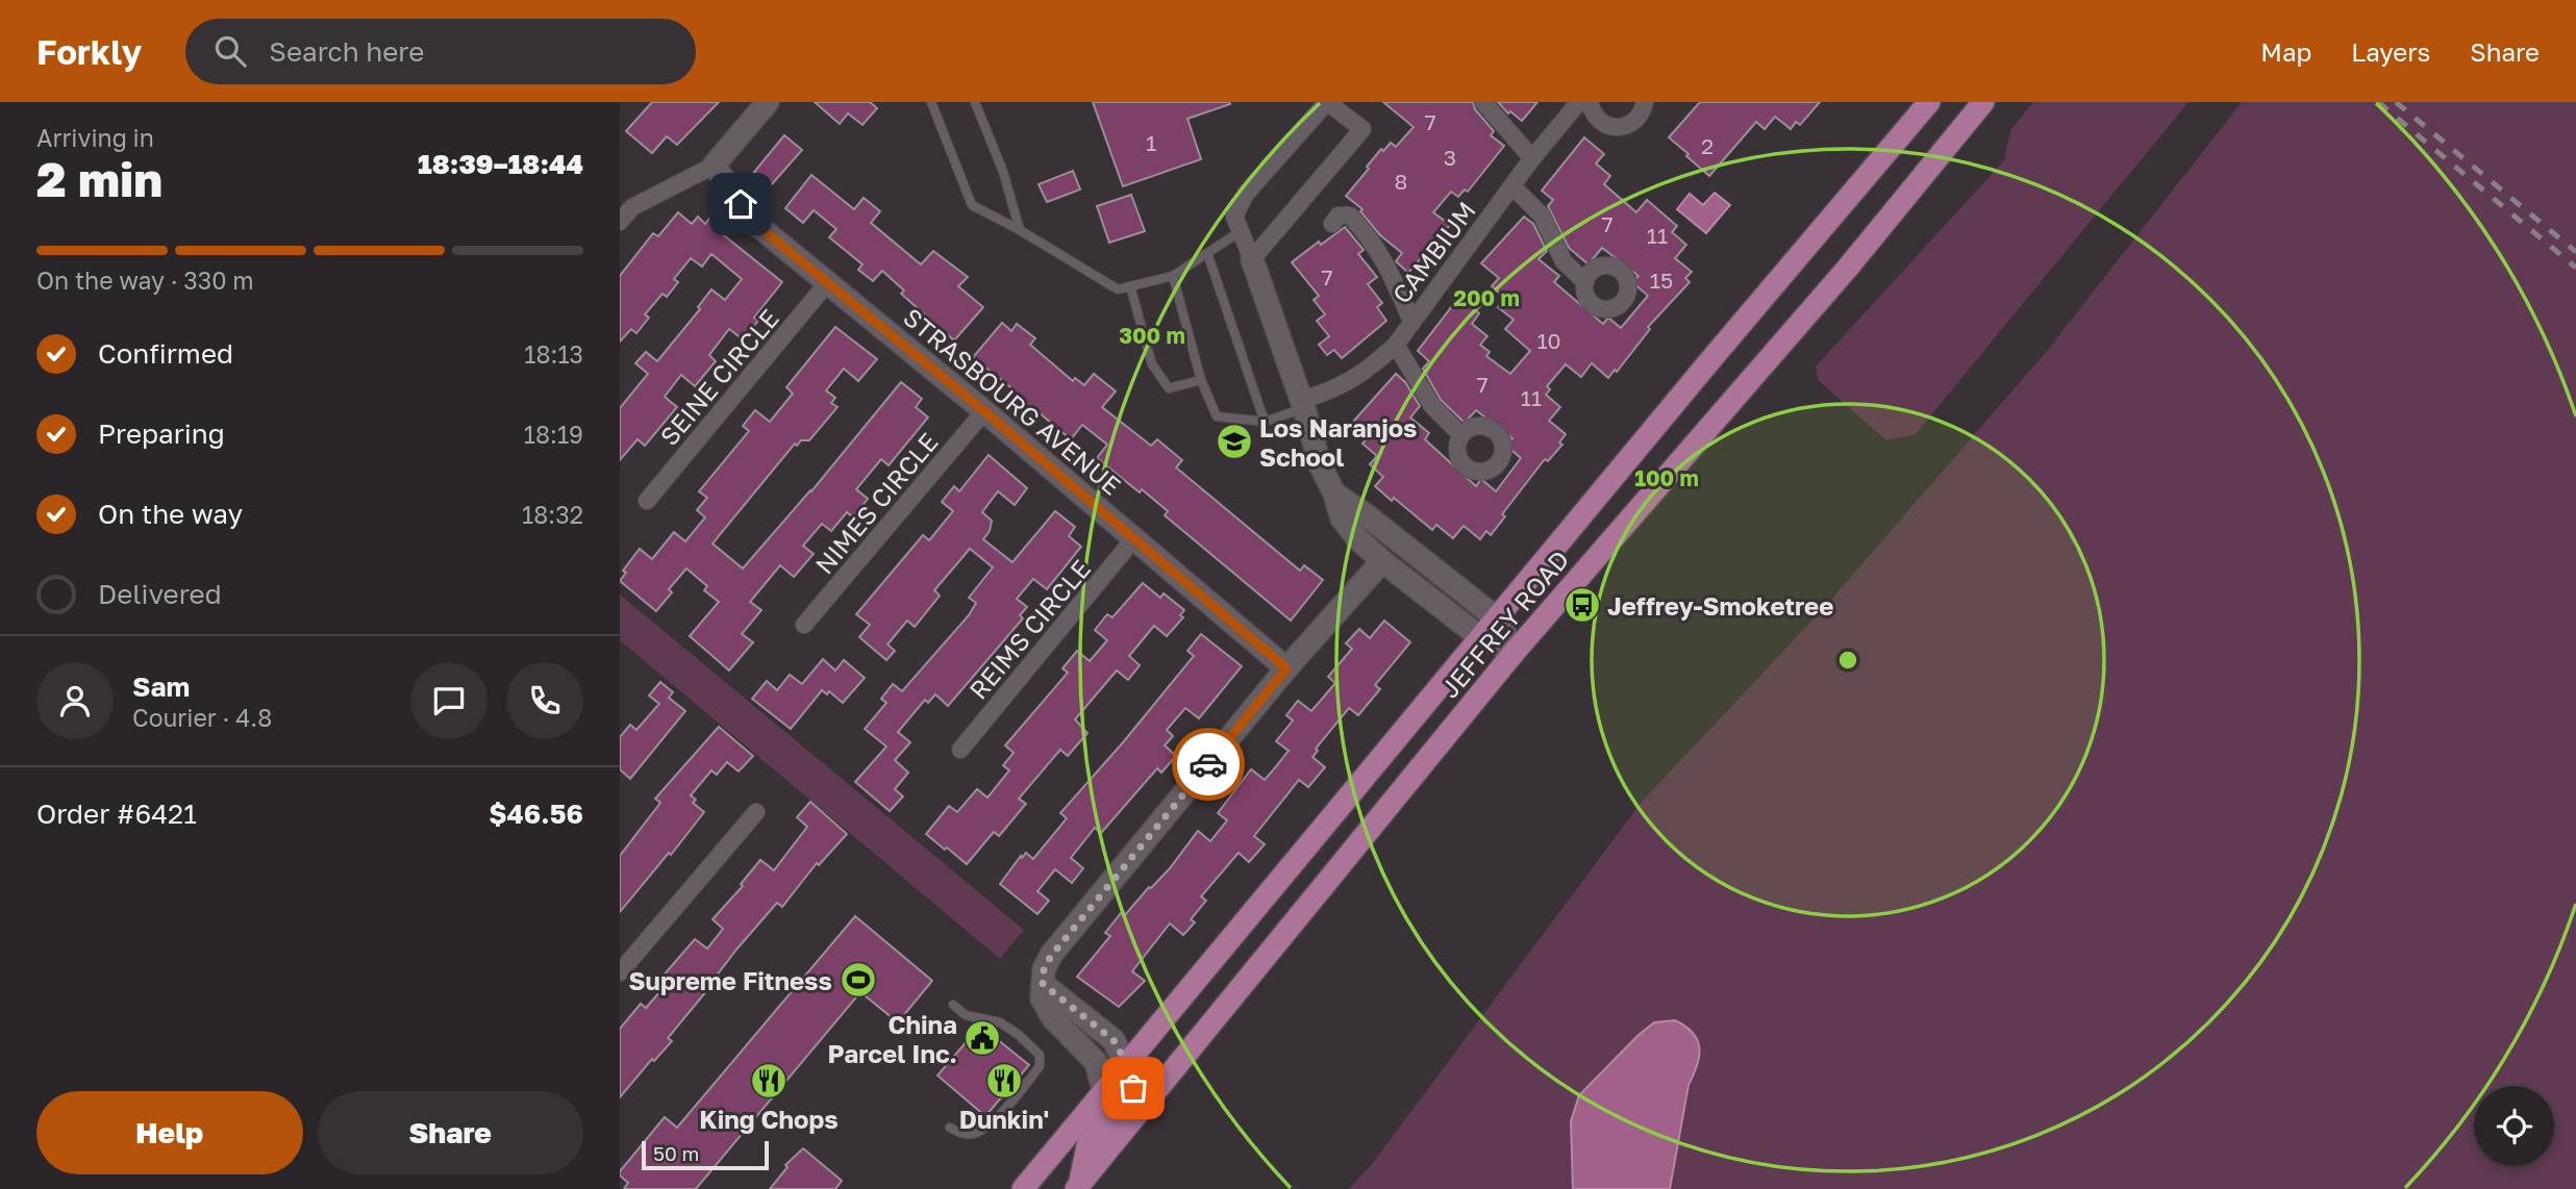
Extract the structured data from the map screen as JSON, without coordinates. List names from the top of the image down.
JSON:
{
  "streets": {
    "main road": ["JEFFREY ROAD"],
    "street": [
      "CAMBIUM",
      "SEINE CIRCLE",
      "STRASBOURG AVENUE",
      "NIMES CIRCLE",
      "REIMS CIRCLE"
    ]
  },
  "crossings": [
    ["SEINE CIRCLE", "STRASBOURG AVENUE"],
    ["STRASBOURG AVENUE", "NIMES CIRCLE"],
    ["STRASBOURG AVENUE", "REIMS CIRCLE"]
  ],
  "places": {
    "school or university": ["Los Naranjos School"],
    "bus stop": ["Jeffrey-Smoketree"],
    "sports": ["Supreme Fitness"],
    "public building": ["China Parcel Inc."],
    "restaurant": ["King Chops", "Dunkin'"]
  },
  "house_numbers": [
    "7",
    "1",
    "2",
    "3",
    "8",
    "7",
    "11",
    "7",
    "15",
    "10",
    "7",
    "11"
  ],
  "scale_bar": "50 m",
  "page": {
    "header": "Forkly",
    "search": "Search here",
    "nav": ["Map", "Layers", "Share"],
    "heading": ["2 min", "Arriving in", "18:39–18:44"],
    "panel": [
      "Sam",
      "Courier · 4.8",
      "Order #6421",
      "$46.56"
    ],
    "bar": "On the way · 330 m",
    "list": [
      ["Confirmed", "18:13"],
      ["Preparing", "18:19"],
      ["On the way", "18:32"],
      "Delivered"
    ],
    "buttons": ["Help", "Share"],
    "scale": "50 m"
  },
  "rings": ["200 m", "300 m", "100 m"]
}
